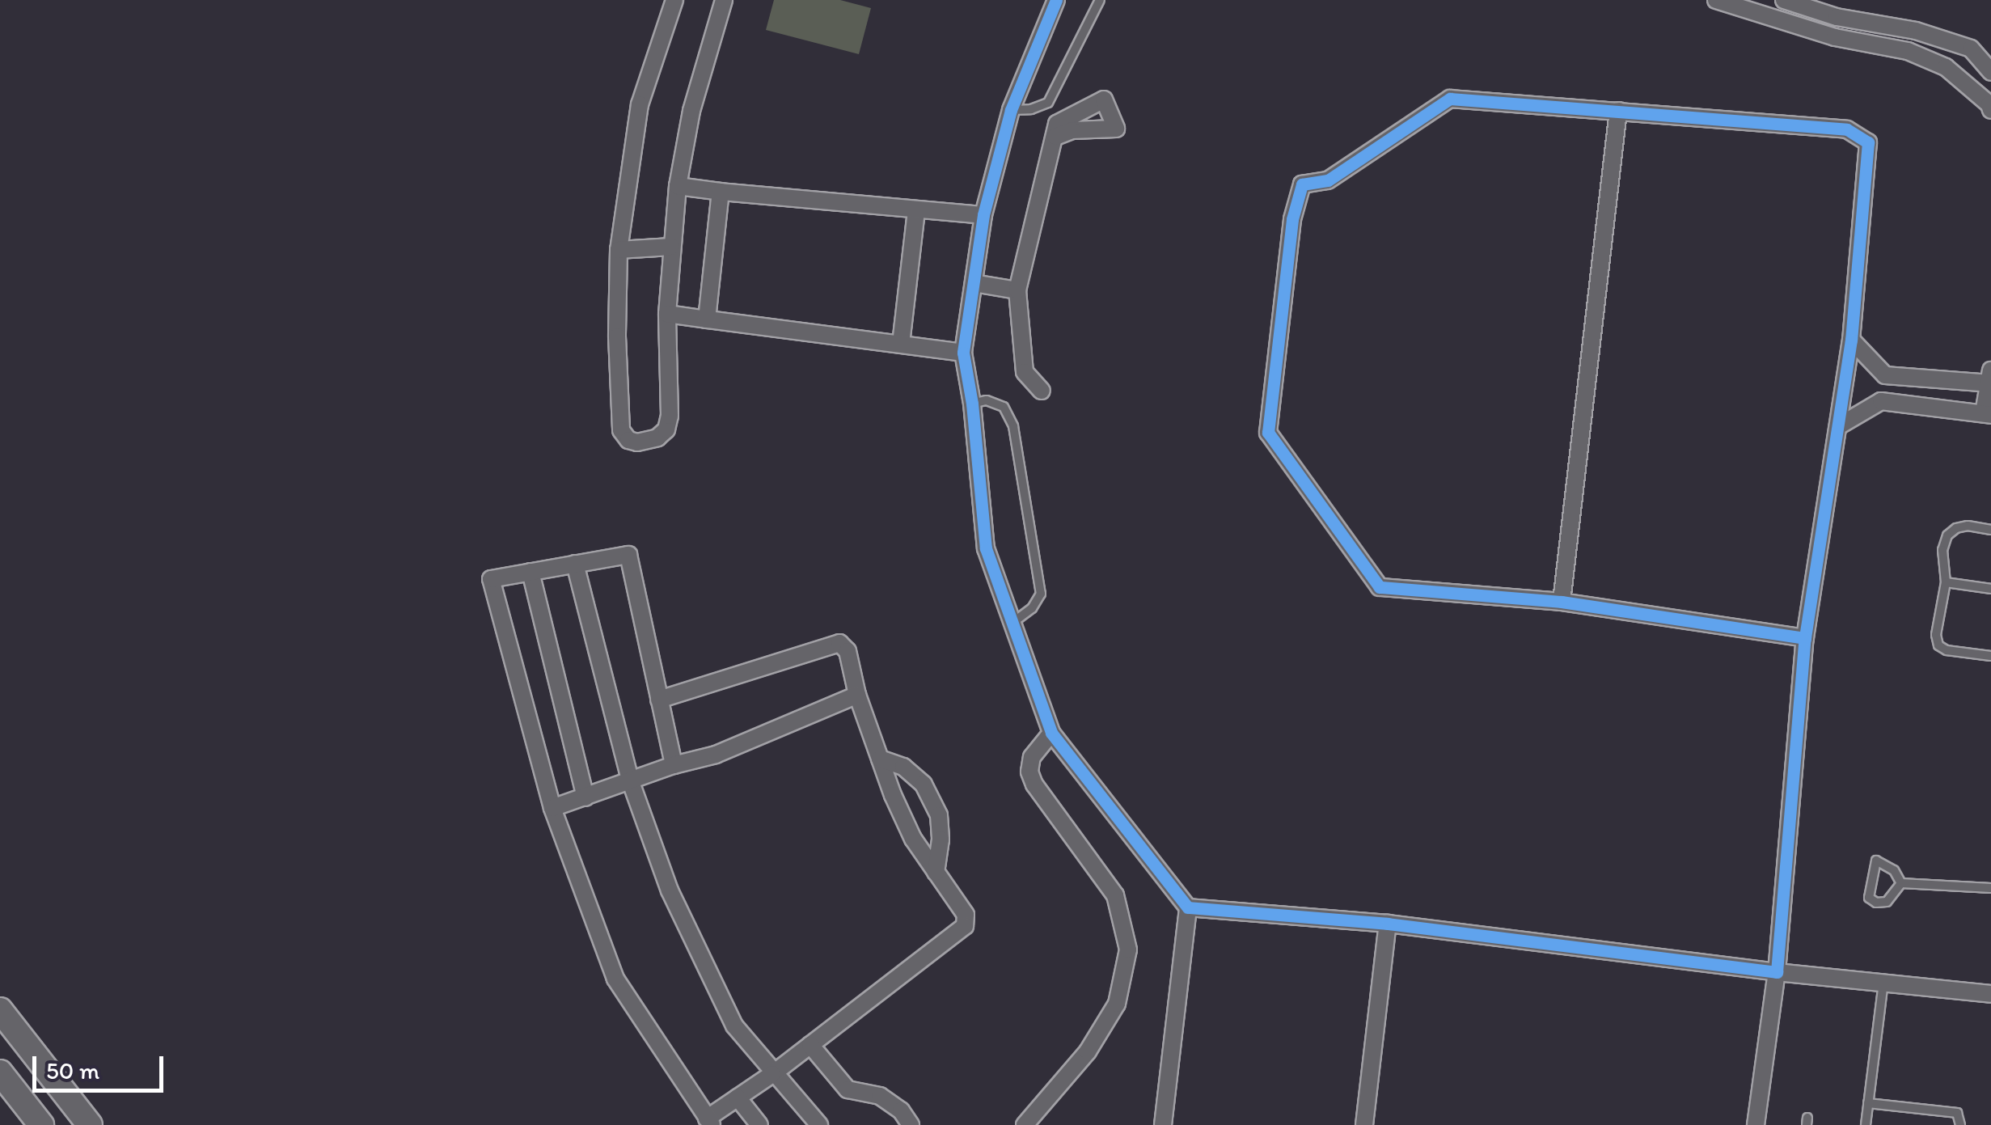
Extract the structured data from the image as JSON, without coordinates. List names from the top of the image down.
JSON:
{
  "scale_bar": "50 m"
}
